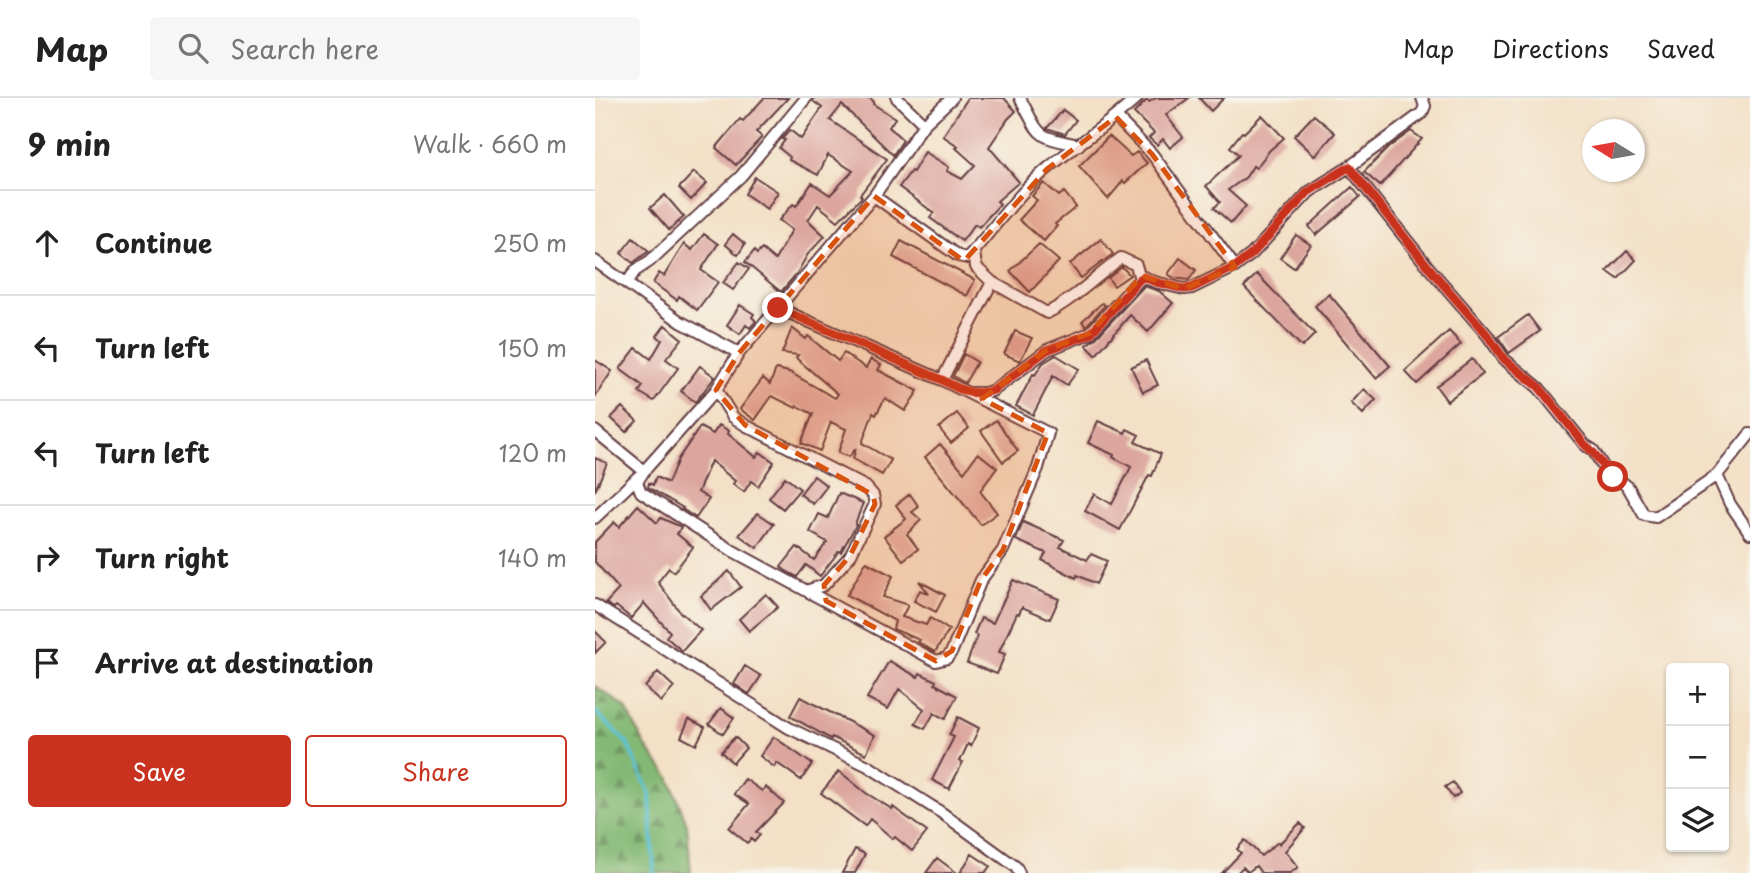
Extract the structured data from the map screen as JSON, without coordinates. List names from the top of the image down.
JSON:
{
  "north": "left",
  "page": {
    "header": "Map",
    "search": "Search here",
    "nav": ["Map", "Directions", "Saved"],
    "heading": ["9 min", "Walk · 660 m"],
    "list": [
      ["Continue", "250 m"],
      ["Turn left", "150 m"],
      ["Turn left", "120 m"],
      ["Turn right", "140 m"],
      "Arrive at destination"
    ],
    "map_buttons": ["+", "−"],
    "buttons": ["Save", "Share"]
  }
}
